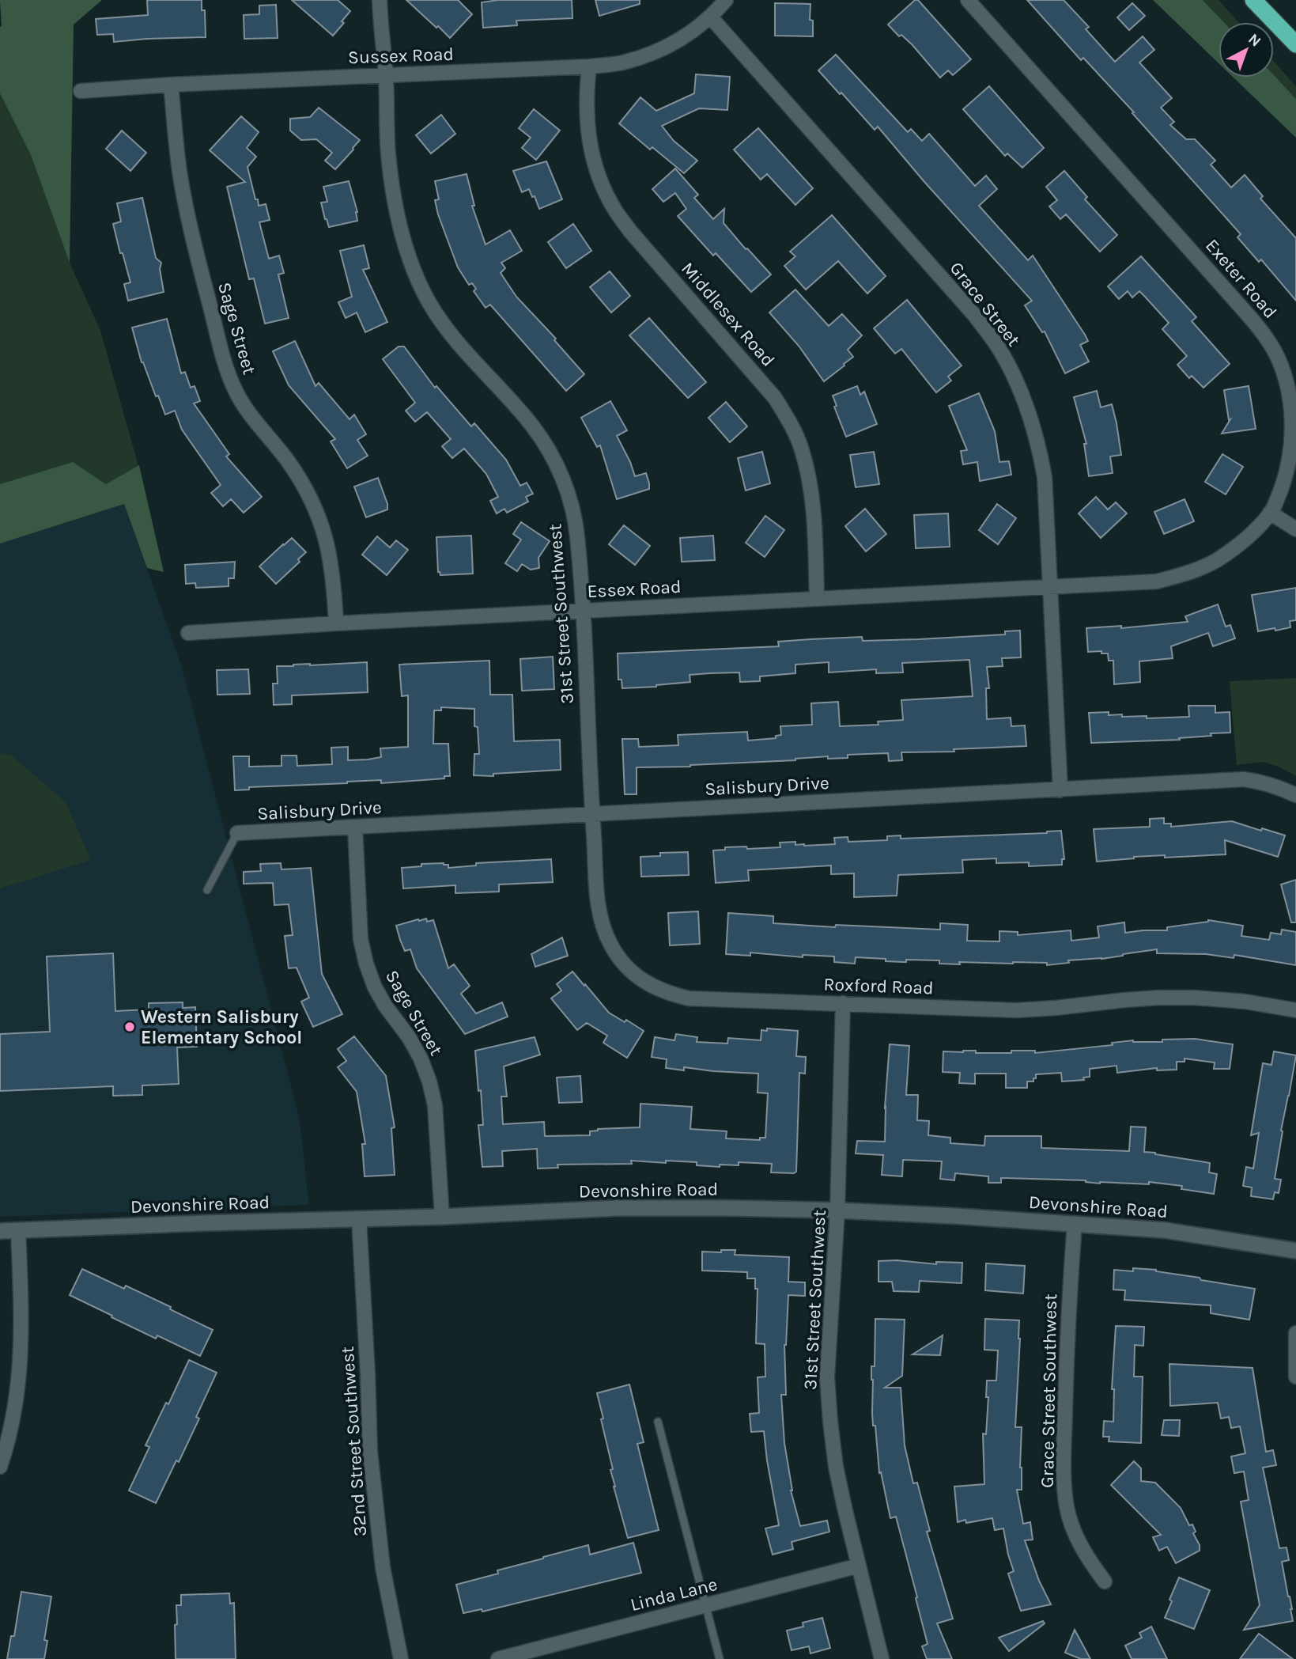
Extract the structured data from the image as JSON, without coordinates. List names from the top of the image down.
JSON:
{
  "streets": {
    "street": [
      "Sussex Road",
      "Exeter Road",
      "Grace Street",
      "Middlesex Road",
      "Sage Street",
      "Essex Road",
      "31st Street Southwest",
      "Salisbury Drive",
      "Roxford Road",
      "Devonshire Road",
      "Grace Street Southwest",
      "32nd Street Southwest",
      "Linda Lane"
    ]
  },
  "crossings": [
    ["Sussex Road", "Grace Street"],
    ["Sussex Road", "Middlesex Road"],
    ["Sussex Road", "Sage Street"],
    ["Sussex Road", "31st Street Southwest"],
    ["Exeter Road", "Grace Street"],
    ["Exeter Road", "Essex Road"],
    ["Grace Street", "Salisbury Drive"],
    ["Middlesex Road", "Essex Road"],
    ["Sage Street", "Essex Road"],
    ["Sage Street", "Salisbury Drive"],
    ["Sage Street", "Devonshire Road"],
    ["Essex Road", "31st Street Southwest"],
    ["31st Street Southwest", "Salisbury Drive"],
    ["31st Street Southwest", "Roxford Road"],
    ["31st Street Southwest", "Devonshire Road"],
    ["31st Street Southwest", "Linda Lane"],
    ["Salisbury Drive", "Roxford Road"],
    ["Devonshire Road", "Grace Street Southwest"],
    ["Devonshire Road", "32nd Street Southwest"]
  ],
  "places": ["Western Salisbury Elementary School"],
  "north": "top right"
}
